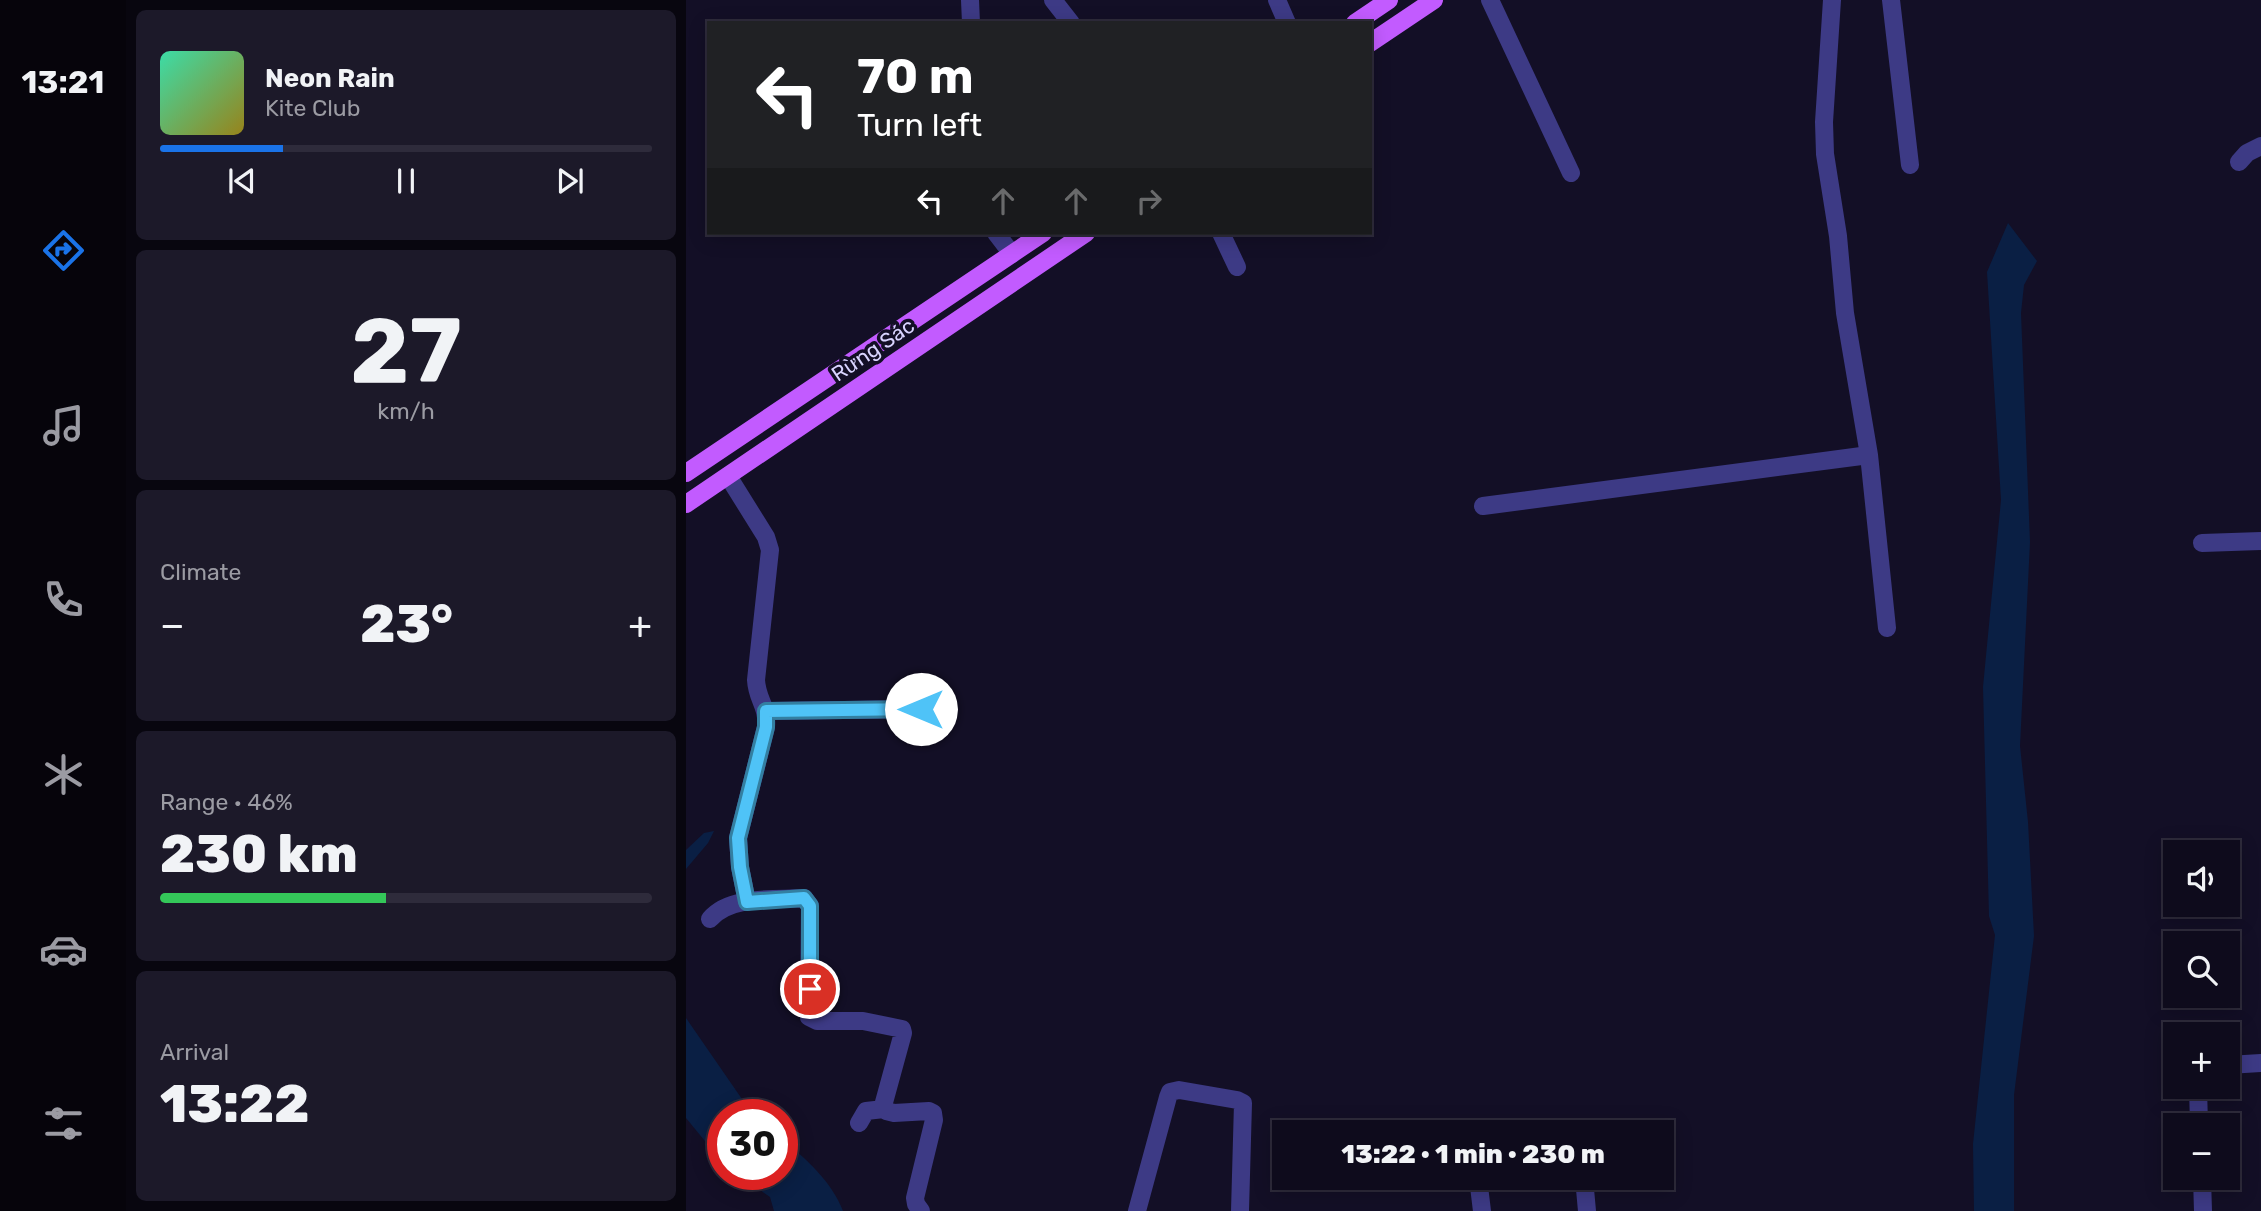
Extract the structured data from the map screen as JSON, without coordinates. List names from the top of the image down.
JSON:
{
  "streets": {
    "main road": ["Rừng Sác"]
  },
  "page": {
    "tabs": "13:21",
    "turn": ["70 m", "Turn left"],
    "song": ["Neon Rain", "Kite Club"],
    "tile": [
      ["27", "km/h"],
      "Climate",
      ["Range · 46%", "230 km"],
      ["Arrival", "13:22"]
    ],
    "heat": ["−", "23°", "+"],
    "map_buttons": ["+", "−"],
    "limit": "30",
    "trip": "13:22 · 1 min · 230 m"
  }
}
